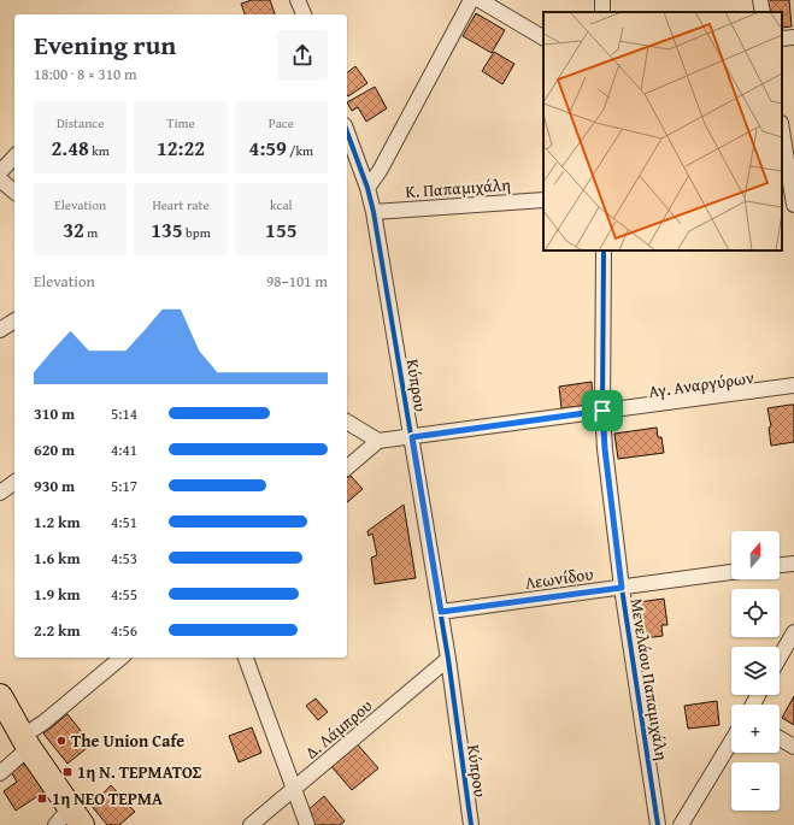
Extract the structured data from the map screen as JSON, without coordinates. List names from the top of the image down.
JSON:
{
  "streets": {
    "street": [
      "Κ. Παπαμιχάλη",
      "Αγ. Αναργύρων",
      "Κύπρου",
      "Λεωνίδου",
      "Μενελάου Παπαμιχάλη",
      "Δ. Λάμπρου"
    ]
  },
  "crossings": [
    ["Κ. Παπαμιχάλη", "Κύπρου"],
    ["Αγ. Αναργύρων", "Κύπρου"],
    ["Αγ. Αναργύρων", "Μενελάου Παπαμιχάλη"],
    ["Κύπρου", "Λεωνίδου"],
    ["Κύπρου", "Δ. Λάμπρου"],
    ["Λεωνίδου", "Μενελάου Παπαμιχάλη"]
  ],
  "places": {
    "other": ["The Union Cafe"],
    "transit": ["1η Ν. ΤΕΡΜΑΤΟΣ", "1η ΝΕΟ ΤΕΡΜΑ"]
  },
  "north": "top",
  "page": {
    "heading": ["Evening run", "18:00 · 8 × 310 m"],
    "stats": [
      ["Distance", "2.48 km"],
      ["Time", "12:22"],
      ["Pace", "4:59 /km"],
      ["Elevation", "32 m"],
      ["Heart rate", "135 bpm"],
      ["kcal", "155"]
    ],
    "chart": ["Elevation", "98–101 m"],
    "list": [
      {
        "name": "310 m",
        "note": "5:14"
      },
      {
        "name": "620 m",
        "note": "4:41"
      },
      {
        "name": "930 m",
        "note": "5:17"
      },
      {
        "name": "1.2 km",
        "note": "4:51"
      },
      {
        "name": "1.6 km",
        "note": "4:53"
      },
      {
        "name": "1.9 km",
        "note": "4:55"
      },
      {
        "name": "2.2 km",
        "note": "4:56"
      }
    ],
    "map_buttons": ["+", "−"]
  }
}
